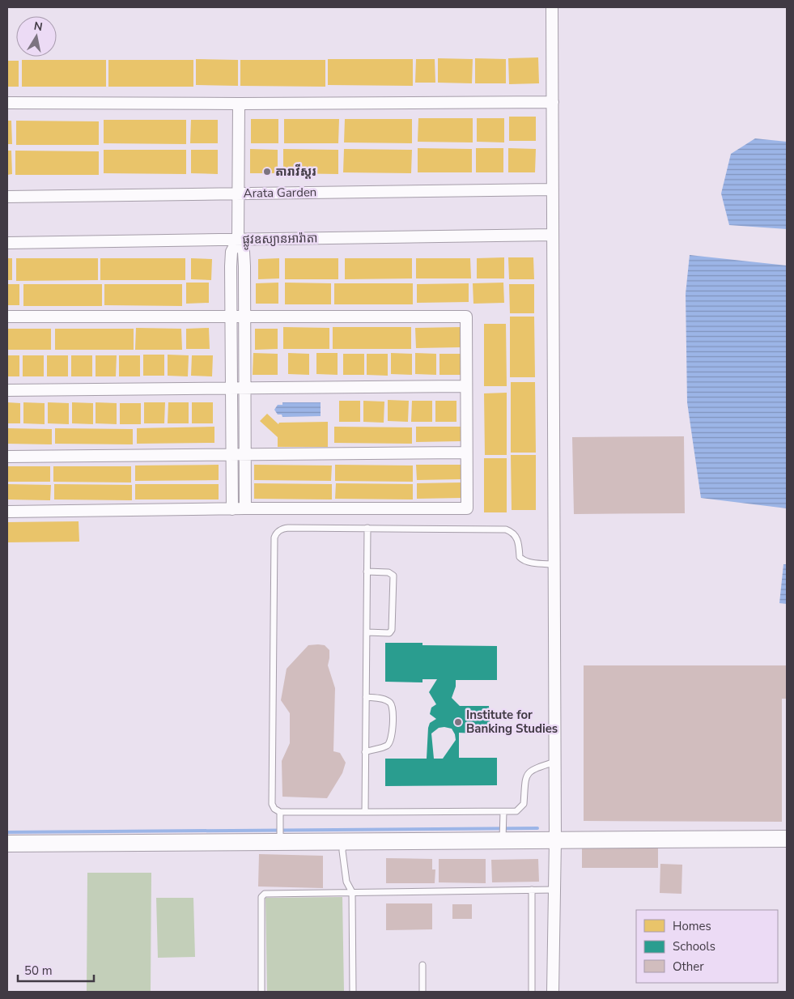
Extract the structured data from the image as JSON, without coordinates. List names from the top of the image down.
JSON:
{
  "streets": {
    "street": ["Arata Garden", "ផ្លូវឧស្យានអារ៉ាតា"]
  },
  "places": ["តារាវីស្តរ", "Institute for Banking Studies"],
  "legend": ["Homes", "Schools", "Other"],
  "scale_bar": "50 m",
  "north": "top"
}
